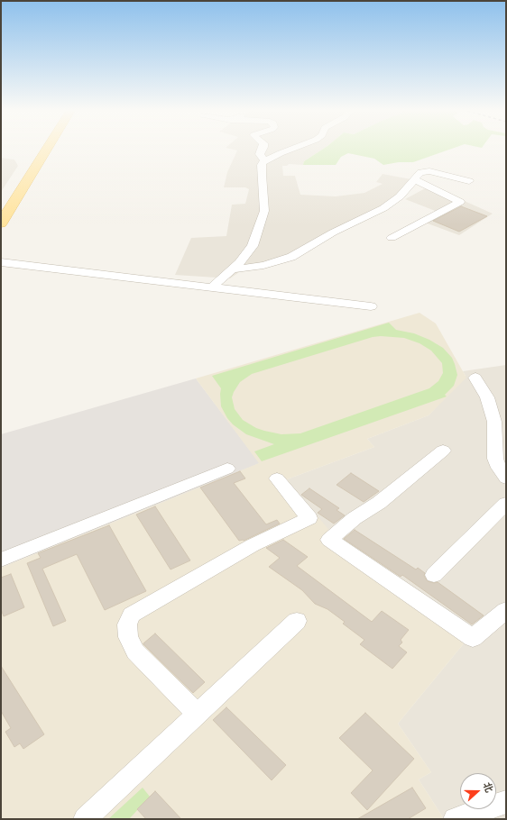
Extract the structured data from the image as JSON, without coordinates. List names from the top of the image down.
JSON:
{
  "north": "right"
}
